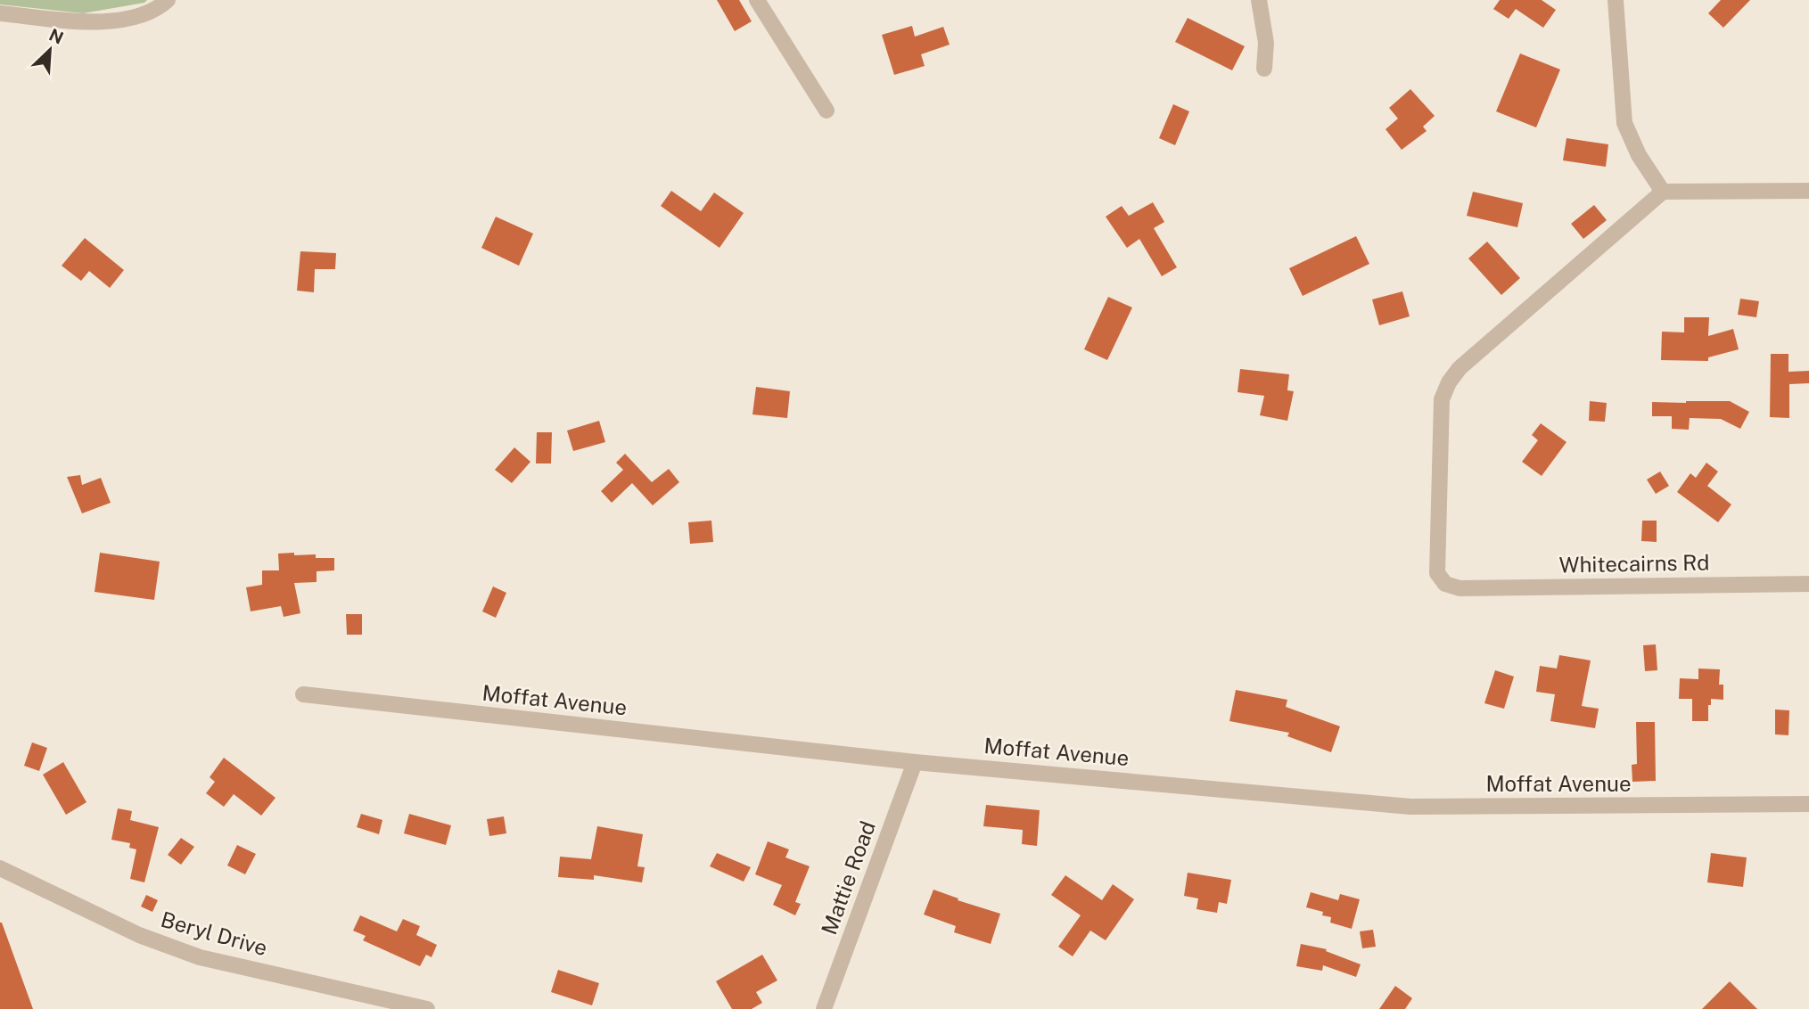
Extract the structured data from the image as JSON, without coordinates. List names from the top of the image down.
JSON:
{
  "streets": {
    "street": [
      "Whitecairns Rd",
      "Moffat Avenue",
      "Mattie Road",
      "Beryl Drive"
    ]
  },
  "crossings": [
    ["Moffat Avenue", "Mattie Road"]
  ],
  "north": "top right"
}
